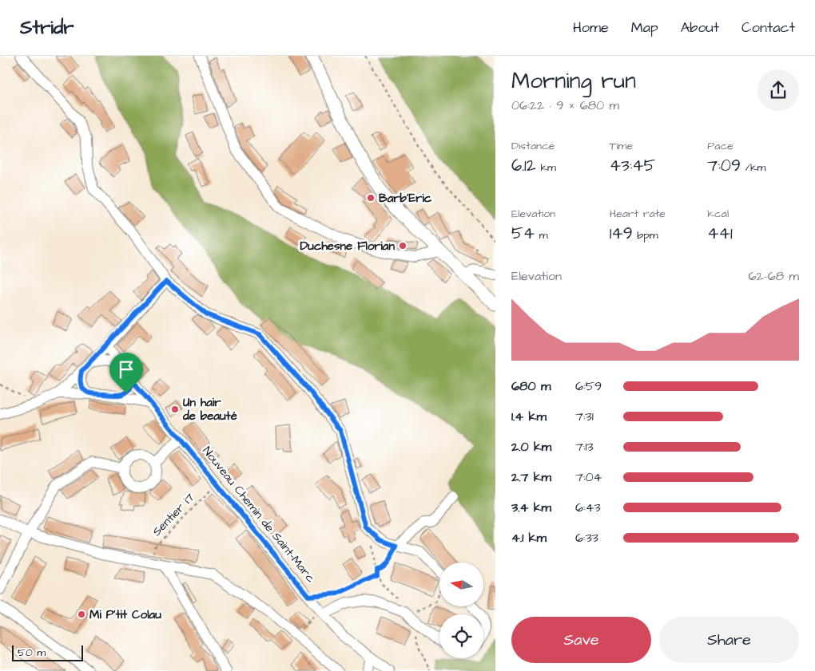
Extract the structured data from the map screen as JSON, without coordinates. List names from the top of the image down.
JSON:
{
  "streets": {
    "street": ["Nouveau Chemin de Saint-Marc"],
    "path": ["Sentier i7"]
  },
  "crossings": [
    ["Sentier i7", "Nouveau Chemin de Saint-Marc"]
  ],
  "places": [
    "Barb'Eric",
    "Duchesne Florian",
    "Un hair de beauté",
    "Mi P'tit Colau"
  ],
  "scale_bar": "50 m",
  "north": "left",
  "page": {
    "header": "Stridr",
    "nav": [
      "Home",
      "Map",
      "About",
      "Contact"
    ],
    "heading": ["Morning run", "06:22 · 9 × 680 m"],
    "stats": [
      ["Distance", "6.12 km"],
      ["Time", "43:45"],
      ["Pace", "7:09 /km"],
      ["Elevation", "54 m"],
      ["Heart rate", "149 bpm"],
      ["kcal", "441"]
    ],
    "chart": ["Elevation", "62–68 m"],
    "list": [
      {
        "name": "680 m",
        "note": "6:59"
      },
      {
        "name": "1.4 km",
        "note": "7:31"
      },
      {
        "name": "2.0 km",
        "note": "7:13"
      },
      {
        "name": "2.7 km",
        "note": "7:04"
      },
      {
        "name": "3.4 km",
        "note": "6:43"
      },
      {
        "name": "4.1 km",
        "note": "6:33"
      }
    ],
    "buttons": ["Save", "Share"],
    "scale": "50 m"
  }
}
